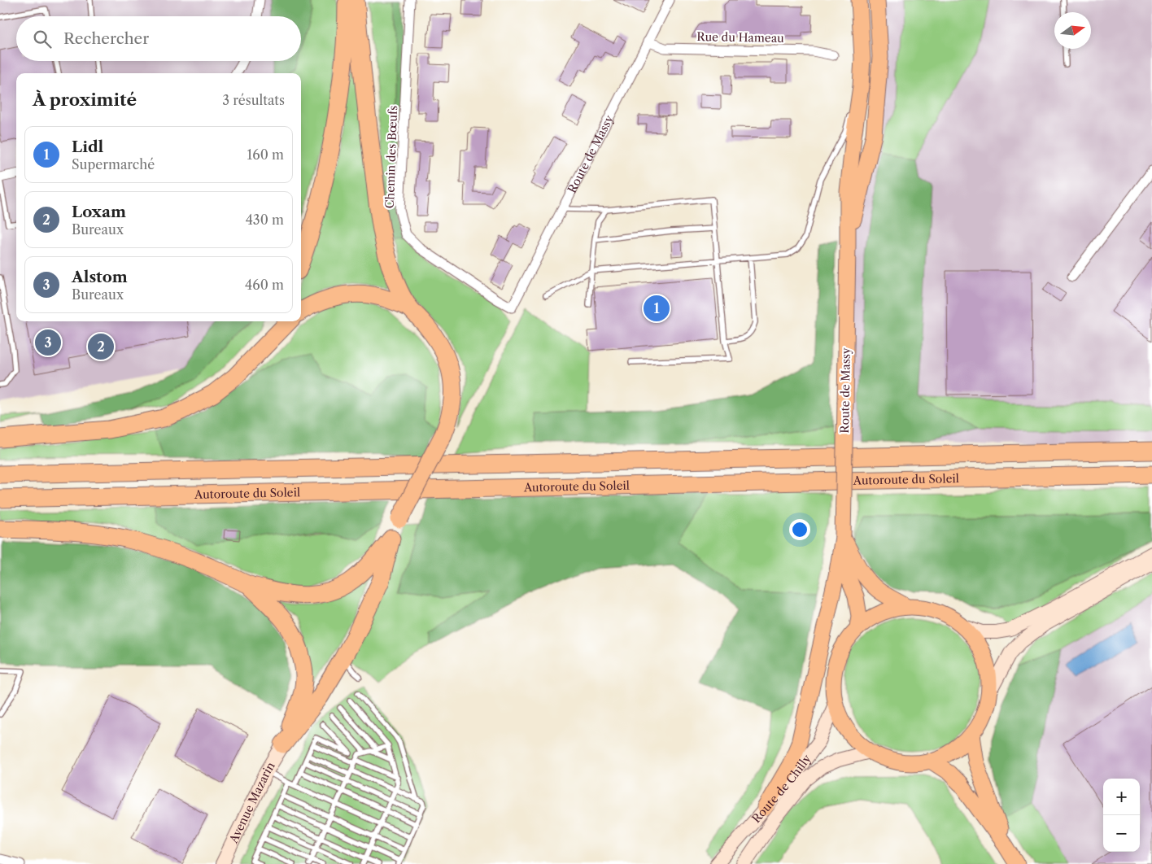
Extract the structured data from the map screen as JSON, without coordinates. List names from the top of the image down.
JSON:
{
  "streets": {
    "highway": ["Autoroute du Soleil"],
    "main road": ["Route de Massy", "Route de Chilly", "Avenue Mazarin"],
    "street": ["Rue du Hameau", "Chemin des Bœufs"]
  },
  "crossings": [
    ["Rue du Hameau", "Route de Massy"],
    ["Route de Massy", "Chemin des Bœufs"]
  ],
  "north": "right",
  "page": {
    "search": "Rechercher",
    "heading": ["À proximité", "3 résultats"],
    "list": [
      {
        "mark": "1",
        "name": "Lidl",
        "note": "Supermarché",
        "value": "160 m"
      },
      {
        "mark": "2",
        "name": "Loxam",
        "note": "Bureaux",
        "value": "430 m"
      },
      {
        "mark": "3",
        "name": "Alstom",
        "note": "Bureaux",
        "value": "460 m"
      }
    ],
    "pins": ["1", "3", "2"],
    "map_buttons": ["+", "−"]
  }
}
